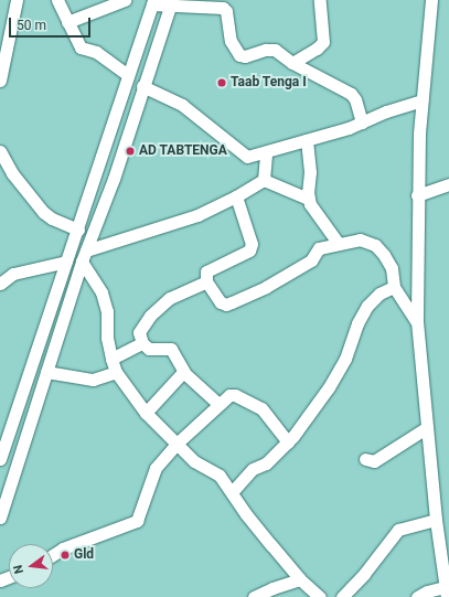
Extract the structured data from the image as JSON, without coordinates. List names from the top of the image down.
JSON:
{
  "places": ["Taab Tenga I", "AD TABTENGA", "Gld"],
  "scale_bar": "50 m",
  "north": "left"
}
